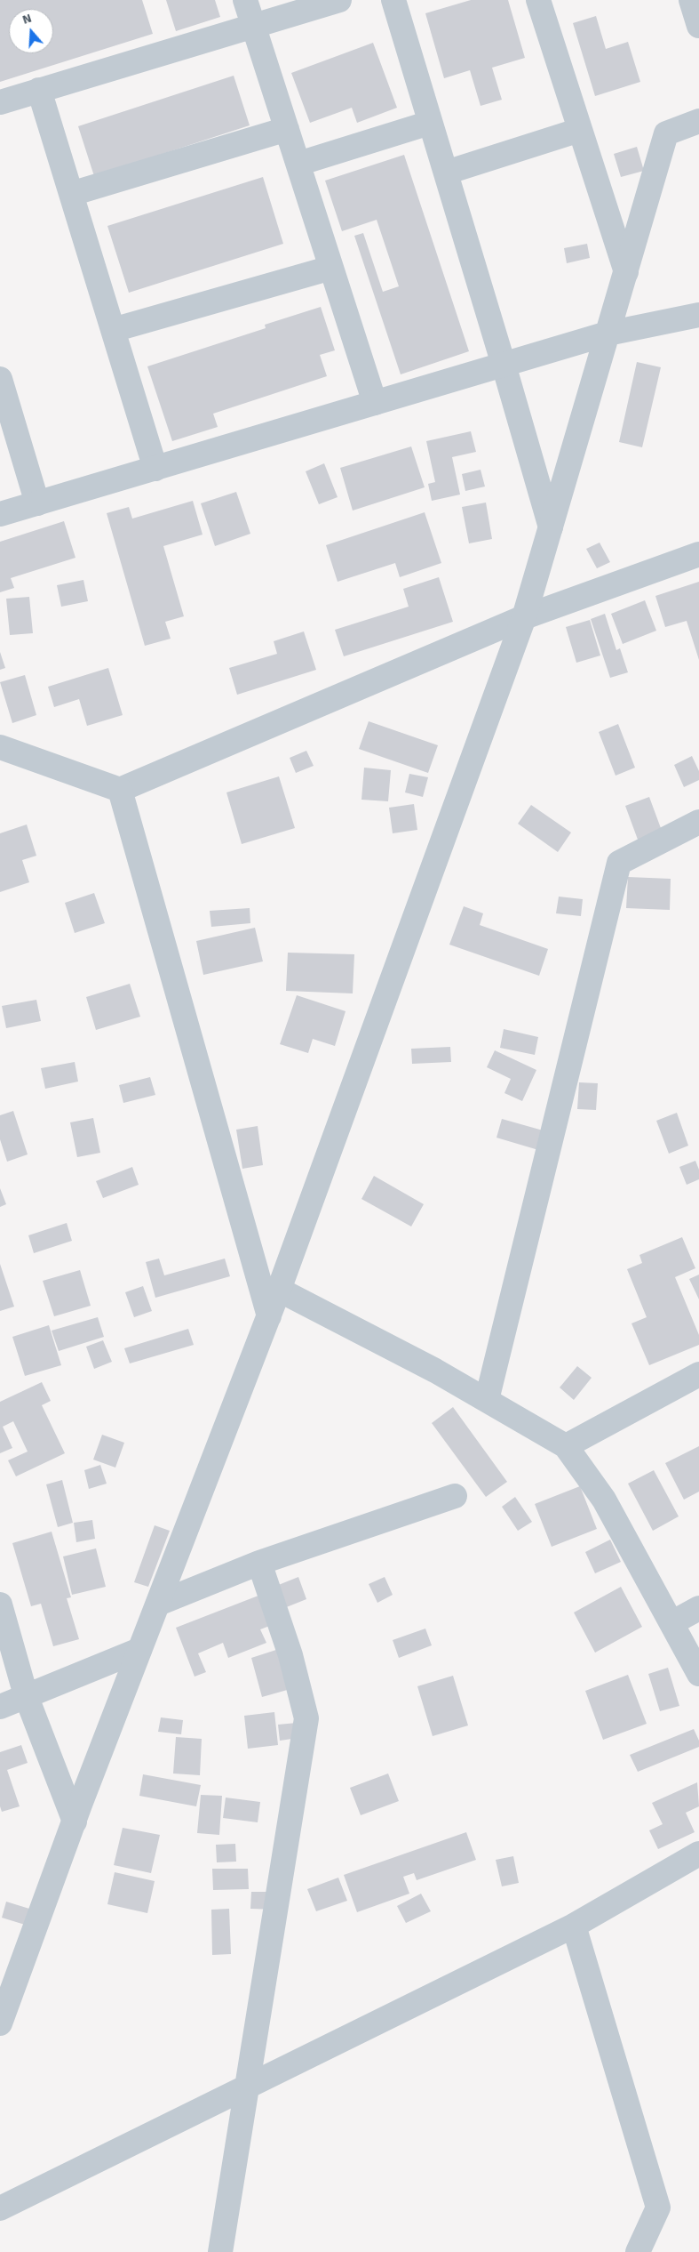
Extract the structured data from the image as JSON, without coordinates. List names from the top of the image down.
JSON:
{
  "north": "top"
}
